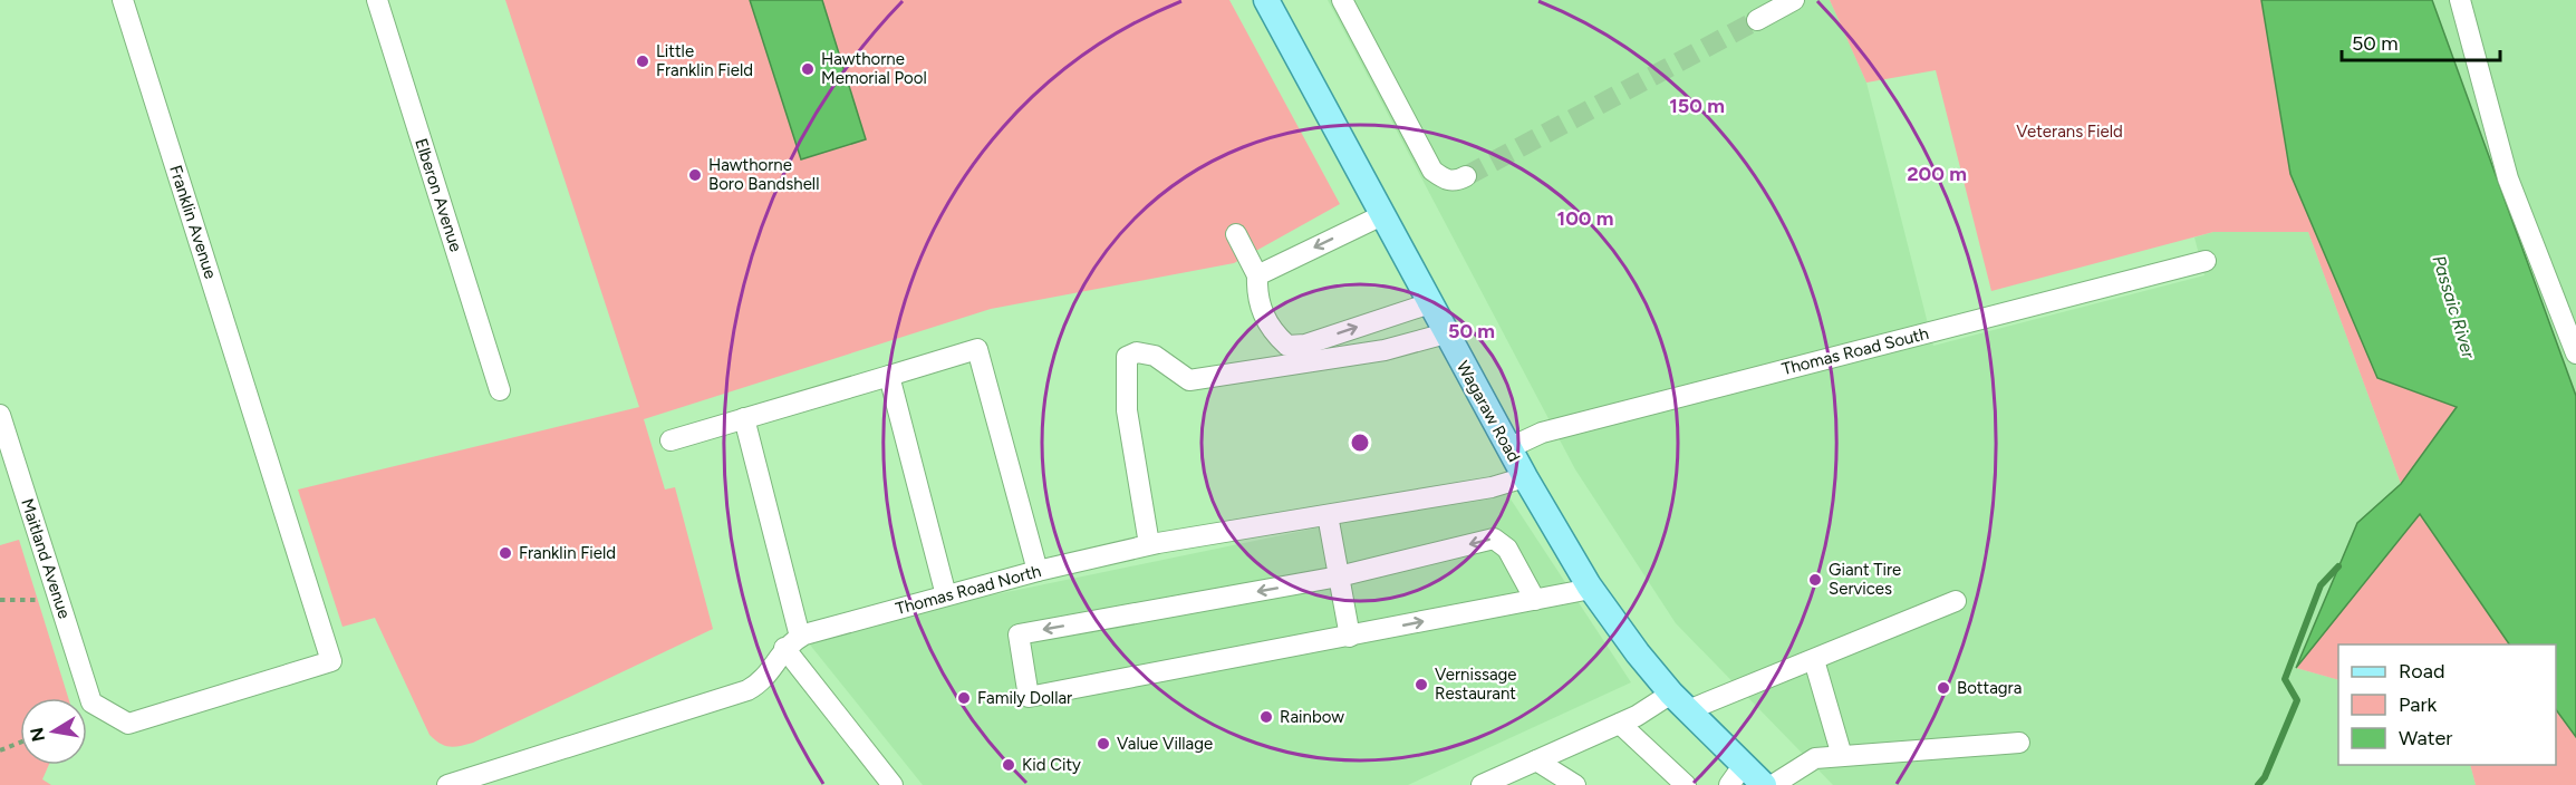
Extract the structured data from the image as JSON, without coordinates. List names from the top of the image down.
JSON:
{
  "streets": {
    "main road": ["Wagaraw Road"],
    "street": [
      "Elberon Avenue",
      "Franklin Avenue",
      "Thomas Road South",
      "Maitland Avenue",
      "Thomas Road North"
    ]
  },
  "crossings": [
    ["Franklin Avenue", "Maitland Avenue"],
    ["Thomas Road South", "Wagaraw Road"],
    ["Wagaraw Road", "Thomas Road North"]
  ],
  "water": ["Passaic River"],
  "parks": ["Veterans Field"],
  "places": [
    "Little Franklin Field",
    "Hawthorne Memorial Pool",
    "Hawthorne Boro Bandshell",
    "Franklin Field",
    "Giant Tire Services",
    "Vernissage Restaurant",
    "Bottagra",
    "Family Dollar",
    "Rainbow",
    "Value Village",
    "Kid City"
  ],
  "legend": ["Road", "Park", "Water"],
  "scale_bar": "50 m",
  "north": "left",
  "rings": [
    "150 m",
    "200 m",
    "100 m",
    "50 m"
  ]
}
